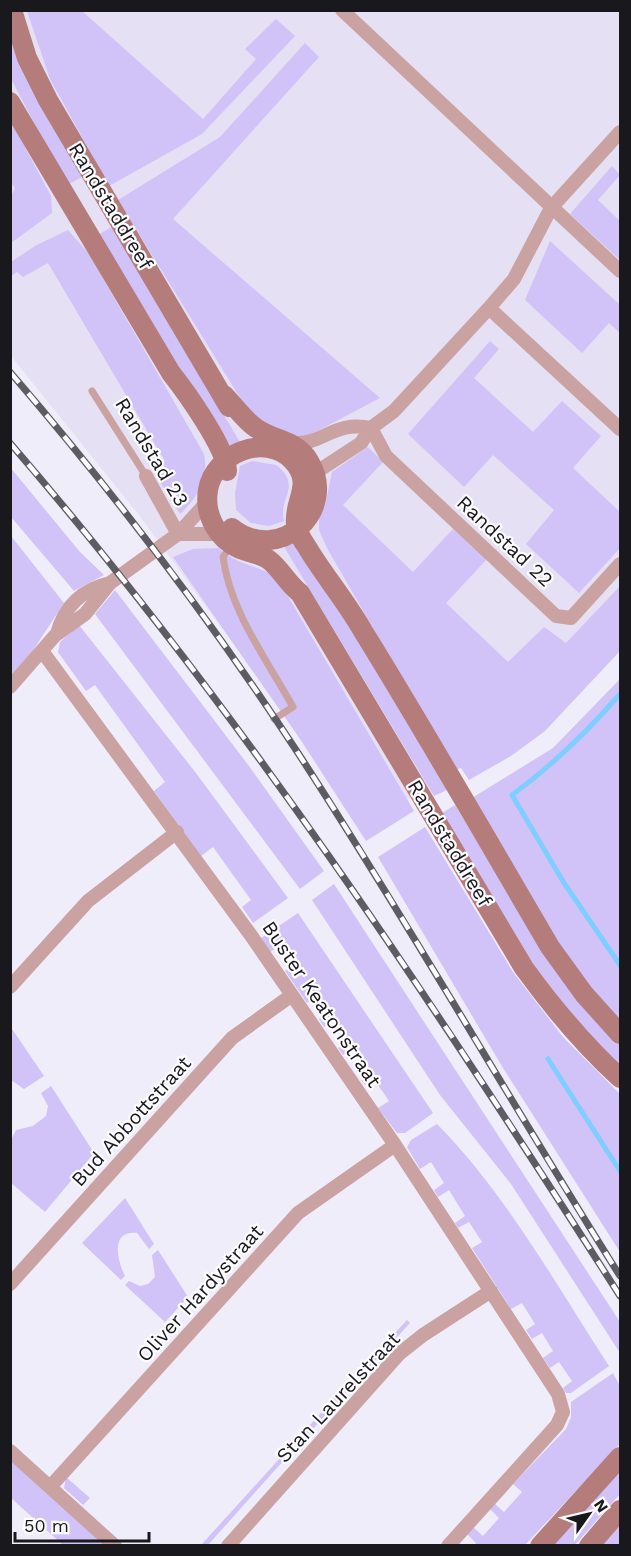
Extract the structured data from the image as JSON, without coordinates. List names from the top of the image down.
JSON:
{
  "streets": {
    "main road": ["Randstaddreef"],
    "street": [
      "Randstad 23",
      "Randstad 22",
      "Buster Keatonstraat",
      "Bud Abbottstraat",
      "Oliver Hardystraat",
      "Stan Laurelstraat"
    ]
  },
  "crossings": [
    ["Buster Keatonstraat", "Bud Abbottstraat"],
    ["Buster Keatonstraat", "Oliver Hardystraat"],
    ["Buster Keatonstraat", "Stan Laurelstraat"]
  ],
  "scale_bar": "50 m",
  "north": "top right"
}
